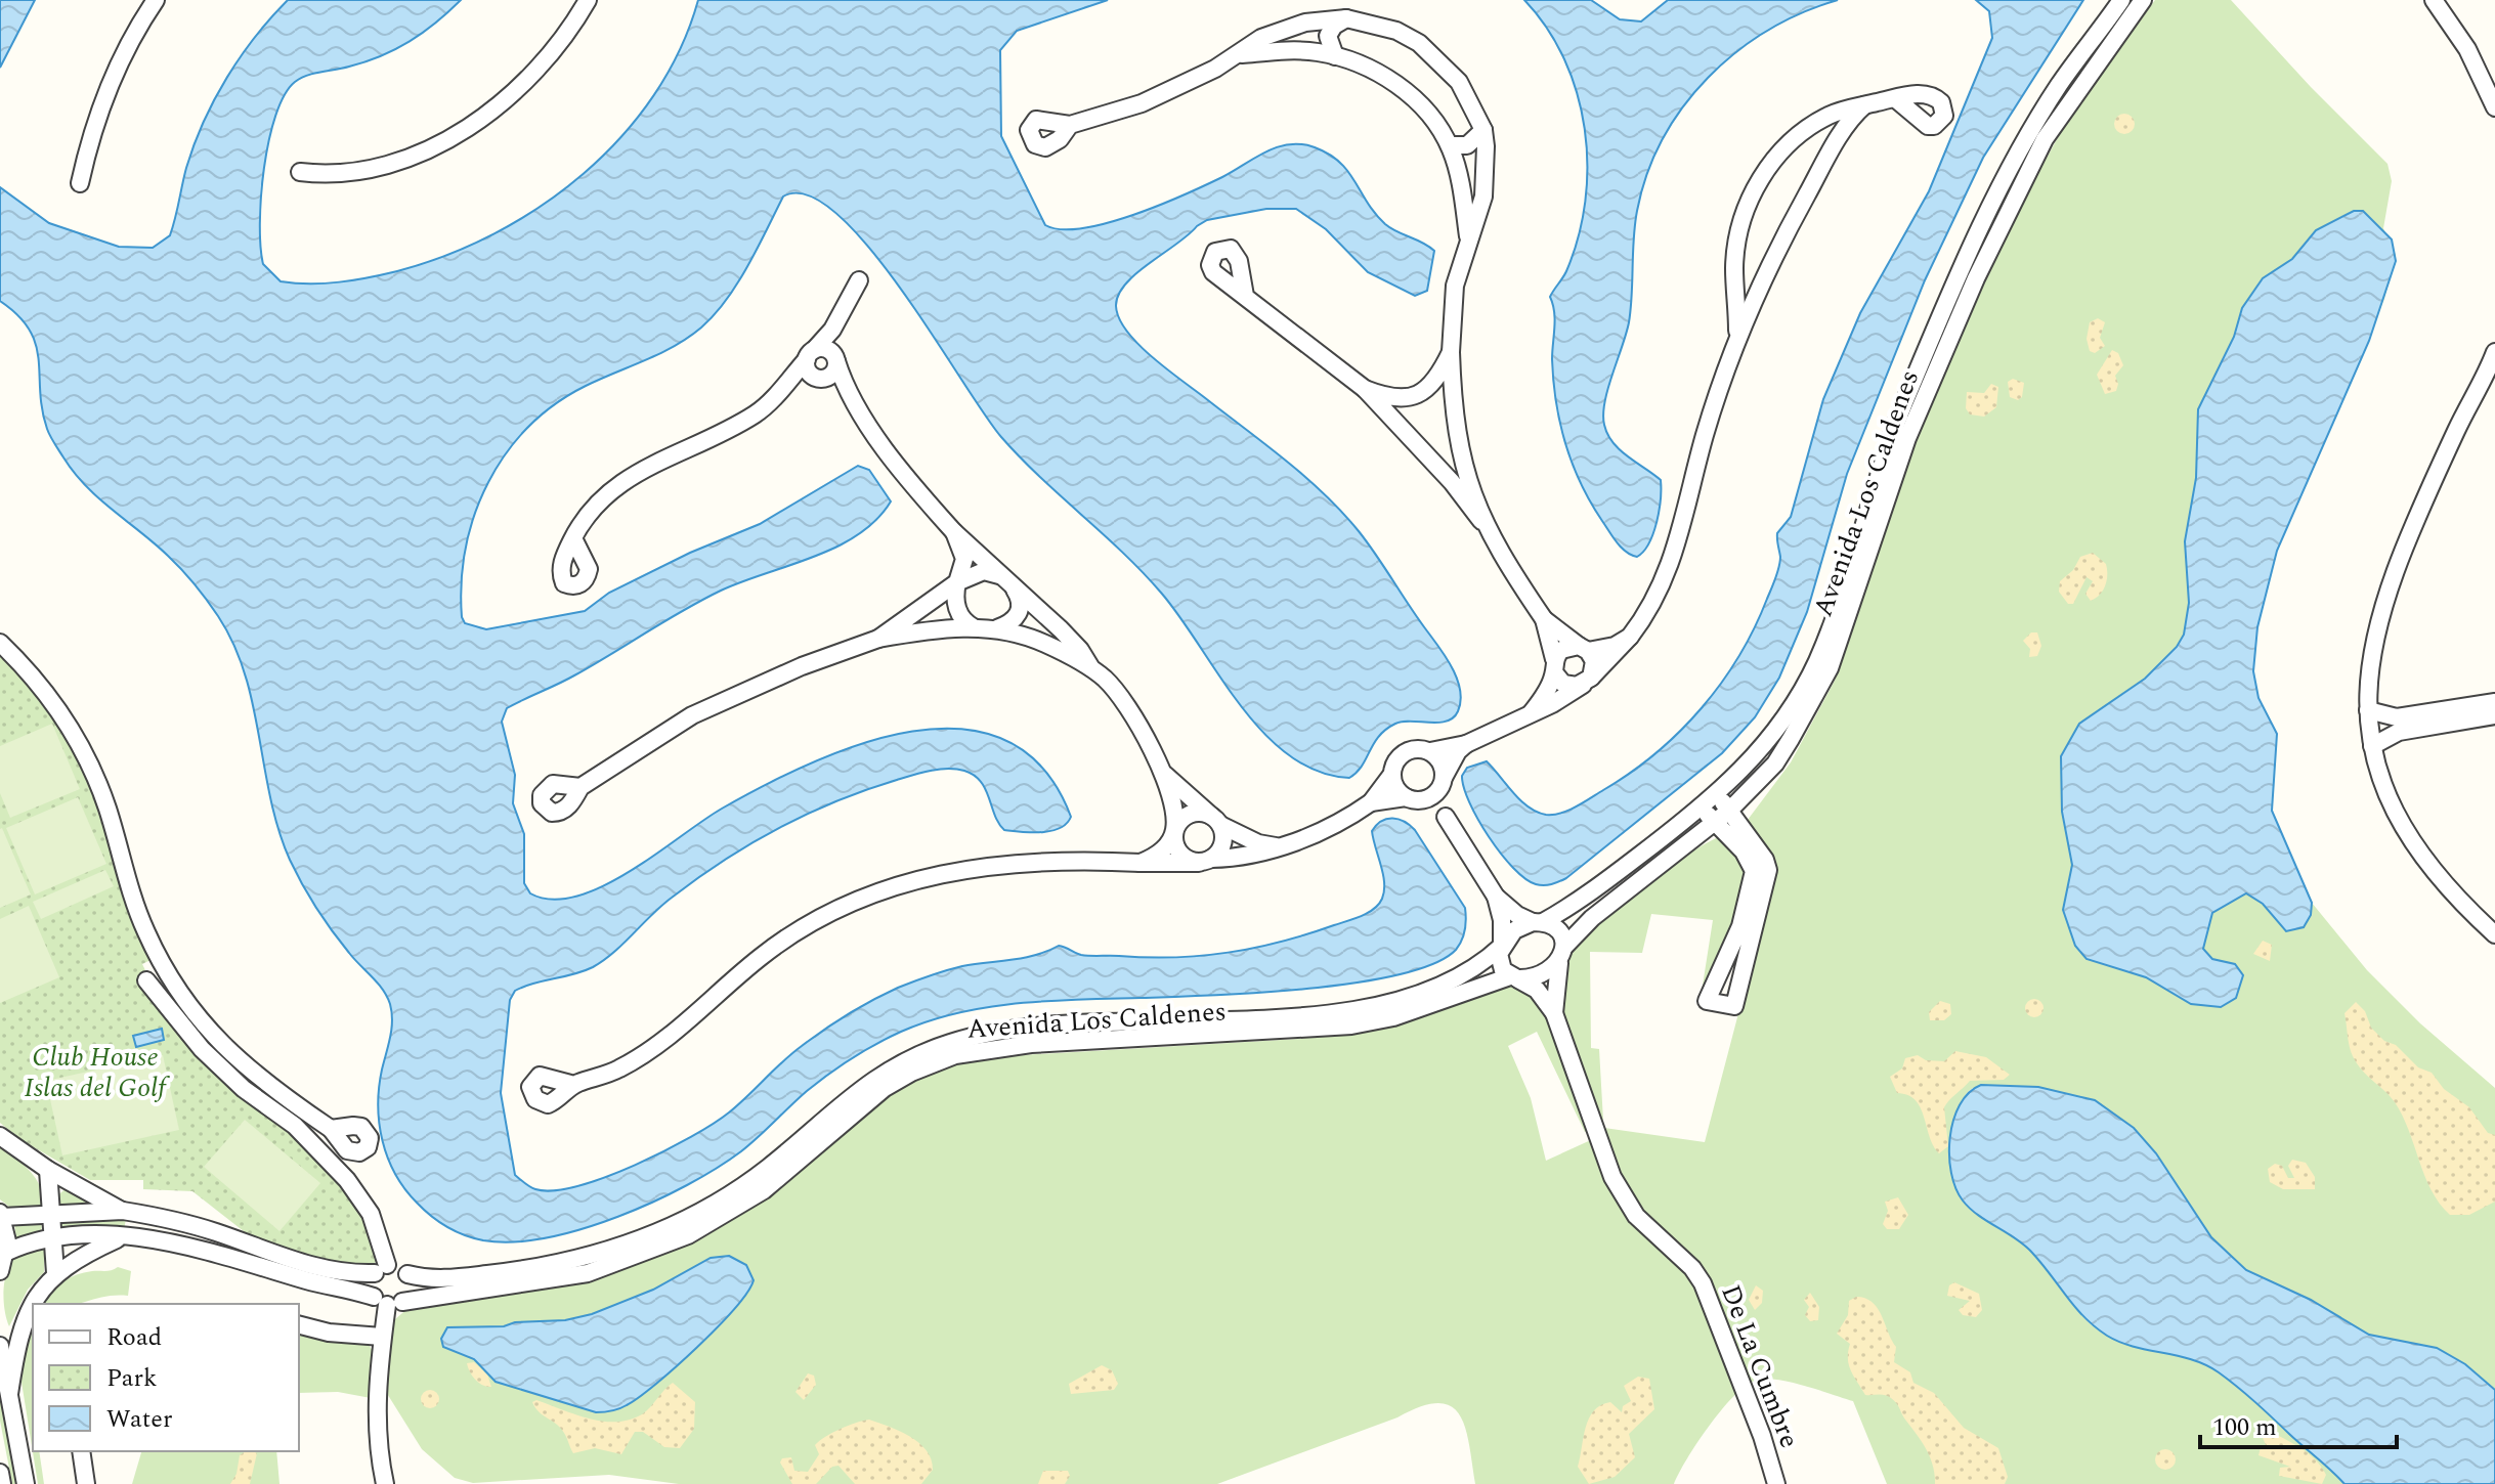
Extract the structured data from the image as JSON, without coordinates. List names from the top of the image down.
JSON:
{
  "streets": {
    "street": ["Avenida Los Caldenes", "De La Cumbre"]
  },
  "parks": ["Club House Islas del Golf"],
  "legend": ["Road", "Park", "Water"],
  "scale_bar": "100 m"
}
